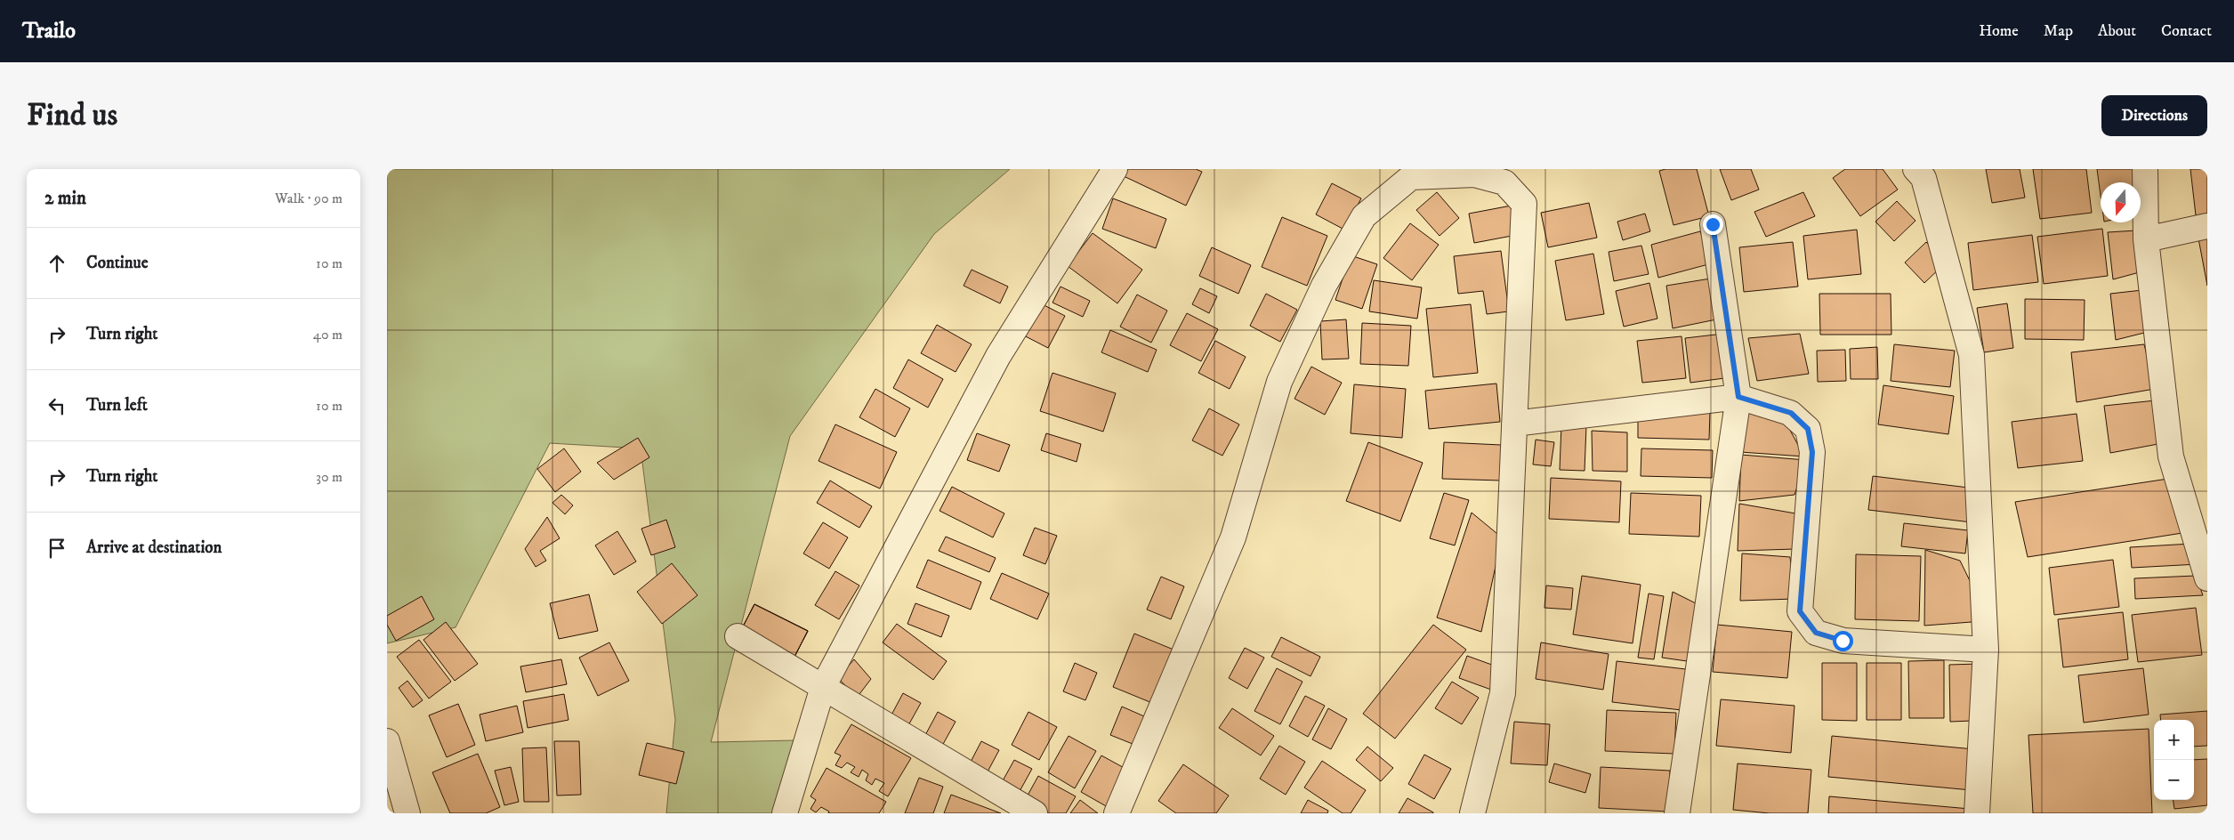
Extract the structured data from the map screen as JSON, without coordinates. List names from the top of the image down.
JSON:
{
  "north": "bottom",
  "page": {
    "header": "Trailo",
    "nav": [
      "Home",
      "Map",
      "About",
      "Contact"
    ],
    "buttons": "Directions",
    "title": "Find us",
    "heading": ["2 min", "Walk · 90 m"],
    "list": [
      ["Continue", "10 m"],
      ["Turn right", "40 m"],
      ["Turn left", "10 m"],
      ["Turn right", "30 m"],
      "Arrive at destination"
    ],
    "map_buttons": ["+", "−"]
  }
}
